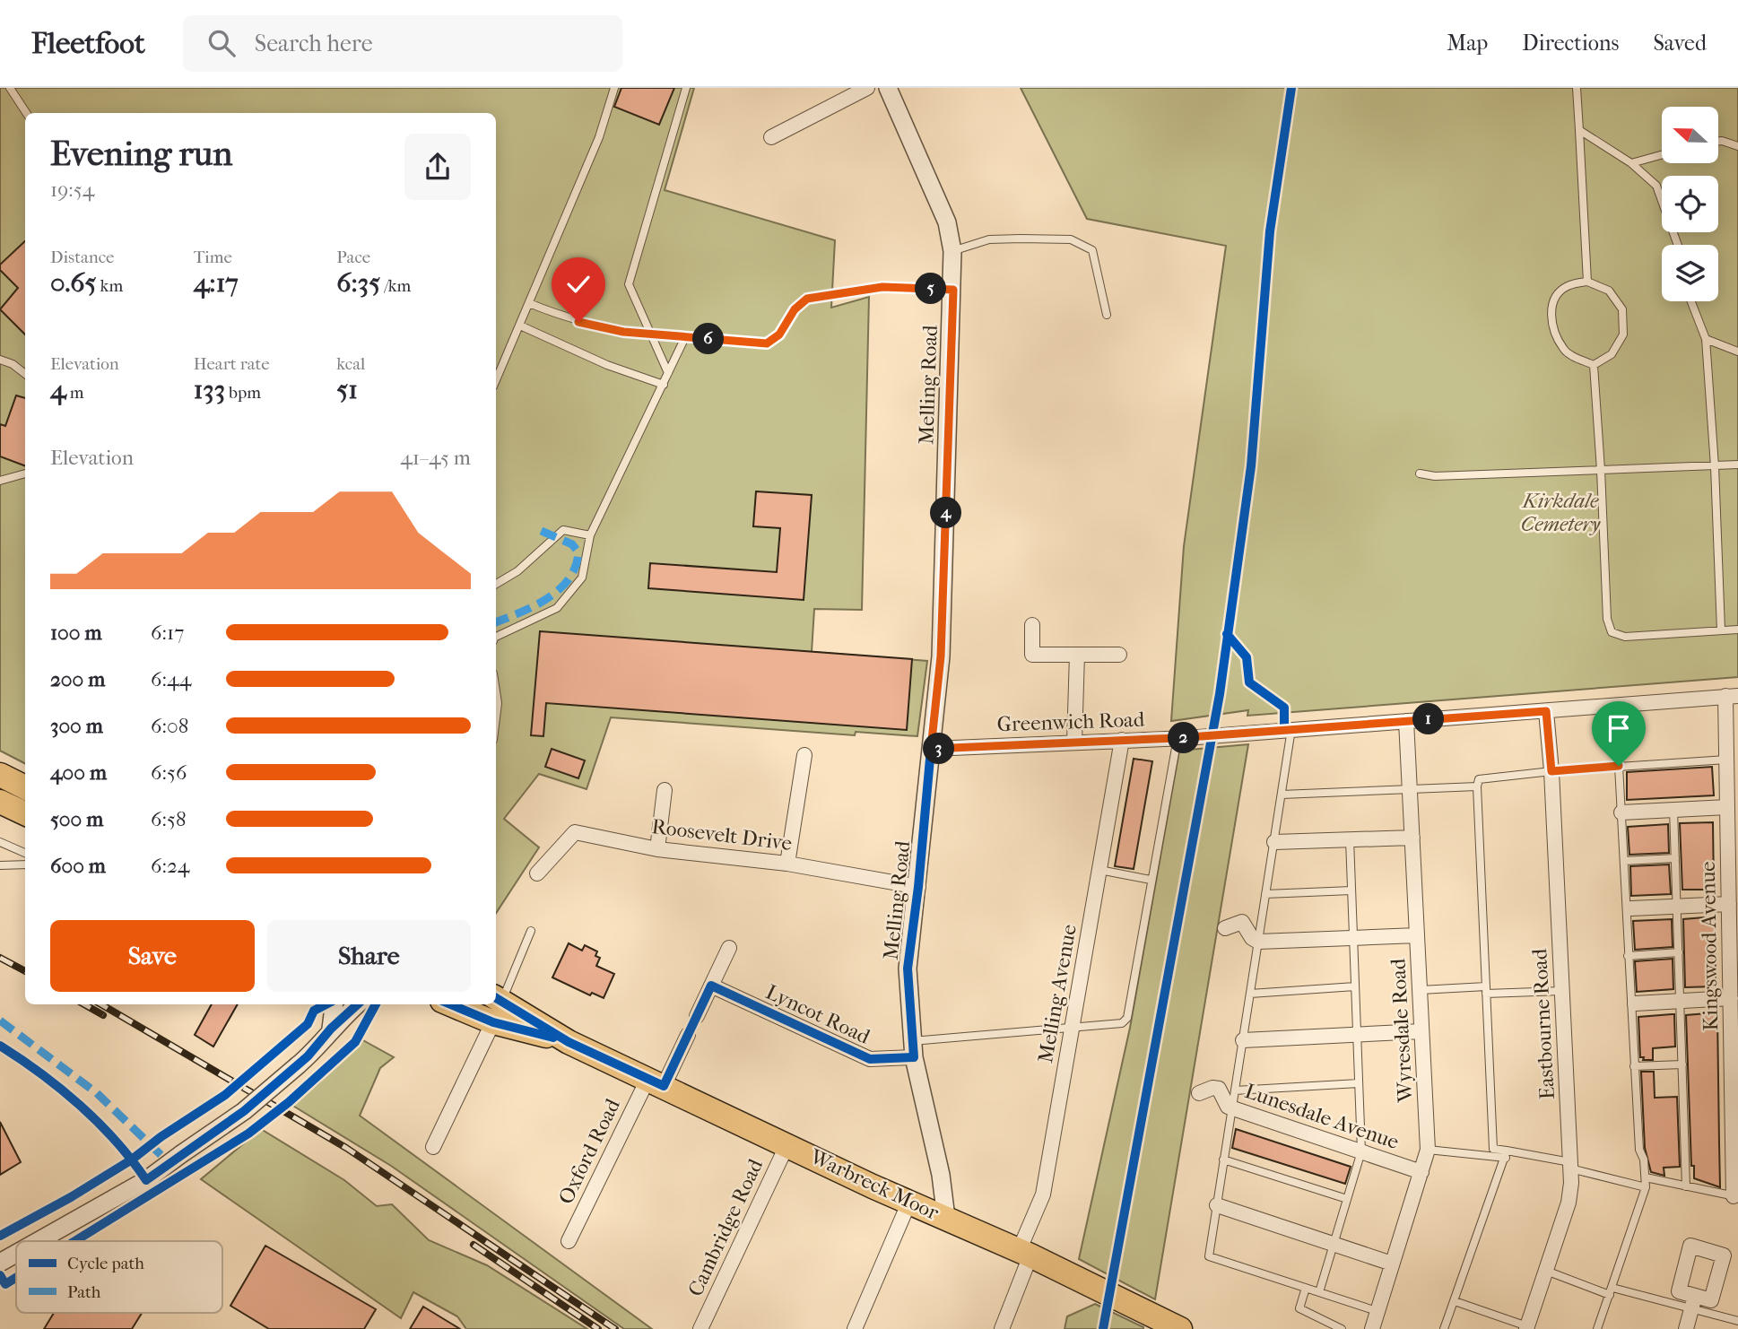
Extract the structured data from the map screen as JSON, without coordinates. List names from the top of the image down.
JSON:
{
  "streets": {
    "highway": ["Warbreck Moor"],
    "street": [
      "Melling Road",
      "Greenwich Road",
      "Roosevelt Drive",
      "Kingswood Avenue",
      "Melling Avenue",
      "Lyncot Road",
      "Eastbourne Road",
      "Wyresdale Road",
      "Lunesdale Avenue",
      "Oxford Road",
      "Cambridge Road"
    ]
  },
  "crossings": [
    ["Melling Road", "Greenwich Road"],
    ["Melling Road", "Roosevelt Drive"],
    ["Melling Road", "Lyncot Road"],
    ["Melling Road", "Warbreck Moor"],
    ["Greenwich Road", "Kingswood Avenue"],
    ["Greenwich Road", "Melling Avenue"],
    ["Greenwich Road", "Eastbourne Road"],
    ["Greenwich Road", "Wyresdale Road"],
    ["Melling Avenue", "Warbreck Moor"],
    ["Wyresdale Road", "Lunesdale Avenue"],
    ["Oxford Road", "Warbreck Moor"],
    ["Warbreck Moor", "Cambridge Road"]
  ],
  "parks": ["Kirkdale Cemetery"],
  "legend": ["Cycle path", "Path"],
  "north": "left",
  "page": {
    "header": "Fleetfoot",
    "search": "Search here",
    "nav": ["Map", "Directions", "Saved"],
    "heading": ["Evening run", "19:54"],
    "stats": [
      ["Distance", "0.65 km"],
      ["Time", "4:17"],
      ["Pace", "6:35 /km"],
      ["Elevation", "4 m"],
      ["Heart rate", "133 bpm"],
      ["kcal", "51"]
    ],
    "pins": [
      "5",
      "6",
      "4",
      "1",
      "2",
      "3"
    ],
    "chart": ["Elevation", "41–45 m"],
    "list": [
      {
        "name": "100 m",
        "note": "6:17"
      },
      {
        "name": "200 m",
        "note": "6:44"
      },
      {
        "name": "300 m",
        "note": "6:08"
      },
      {
        "name": "400 m",
        "note": "6:56"
      },
      {
        "name": "500 m",
        "note": "6:58"
      },
      {
        "name": "600 m",
        "note": "6:24"
      }
    ],
    "buttons": ["Save", "Share"]
  }
}
